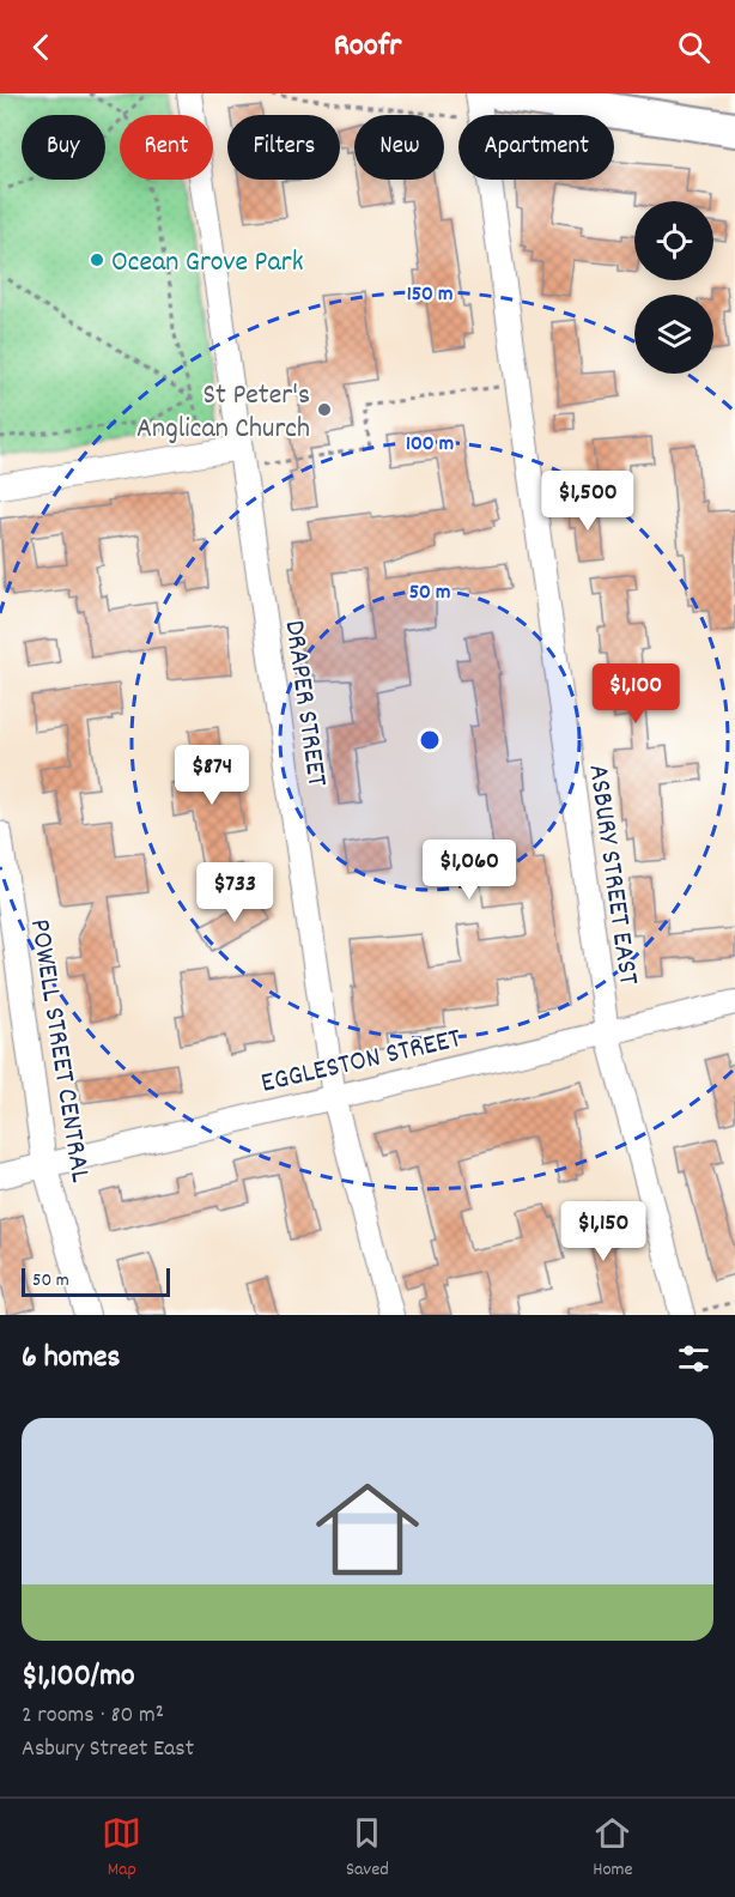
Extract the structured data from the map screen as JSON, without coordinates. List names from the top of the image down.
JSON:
{
  "streets": {
    "street": [
      "DRAPER STREET",
      "ASBURY STREET EAST",
      "POWELL STREET CENTRAL",
      "EGGLESTON STREET"
    ]
  },
  "crossings": [
    ["DRAPER STREET", "EGGLESTON STREET"],
    ["ASBURY STREET EAST", "EGGLESTON STREET"],
    ["POWELL STREET CENTRAL", "EGGLESTON STREET"]
  ],
  "places": ["Ocean Grove Park", "St Peter's Anglican Church"],
  "scale_bar": "50 m",
  "page": {
    "header": "Roofr",
    "chip": [
      "Buy",
      "Rent",
      "Filters",
      "New",
      "Apartment"
    ],
    "price": [
      "$1,500",
      "$1,100",
      "$874",
      "$1,060",
      "$733",
      "$1,150"
    ],
    "scale": "50 m",
    "heading": "6 homes",
    "list": [
      {
        "name": "$1,100/mo",
        "note": "2 rooms · 80 m² · Asbury Street East"
      }
    ],
    "tabs": ["Map", "Saved", "Home"]
  },
  "rings": ["150 m", "100 m", "50 m"]
}
